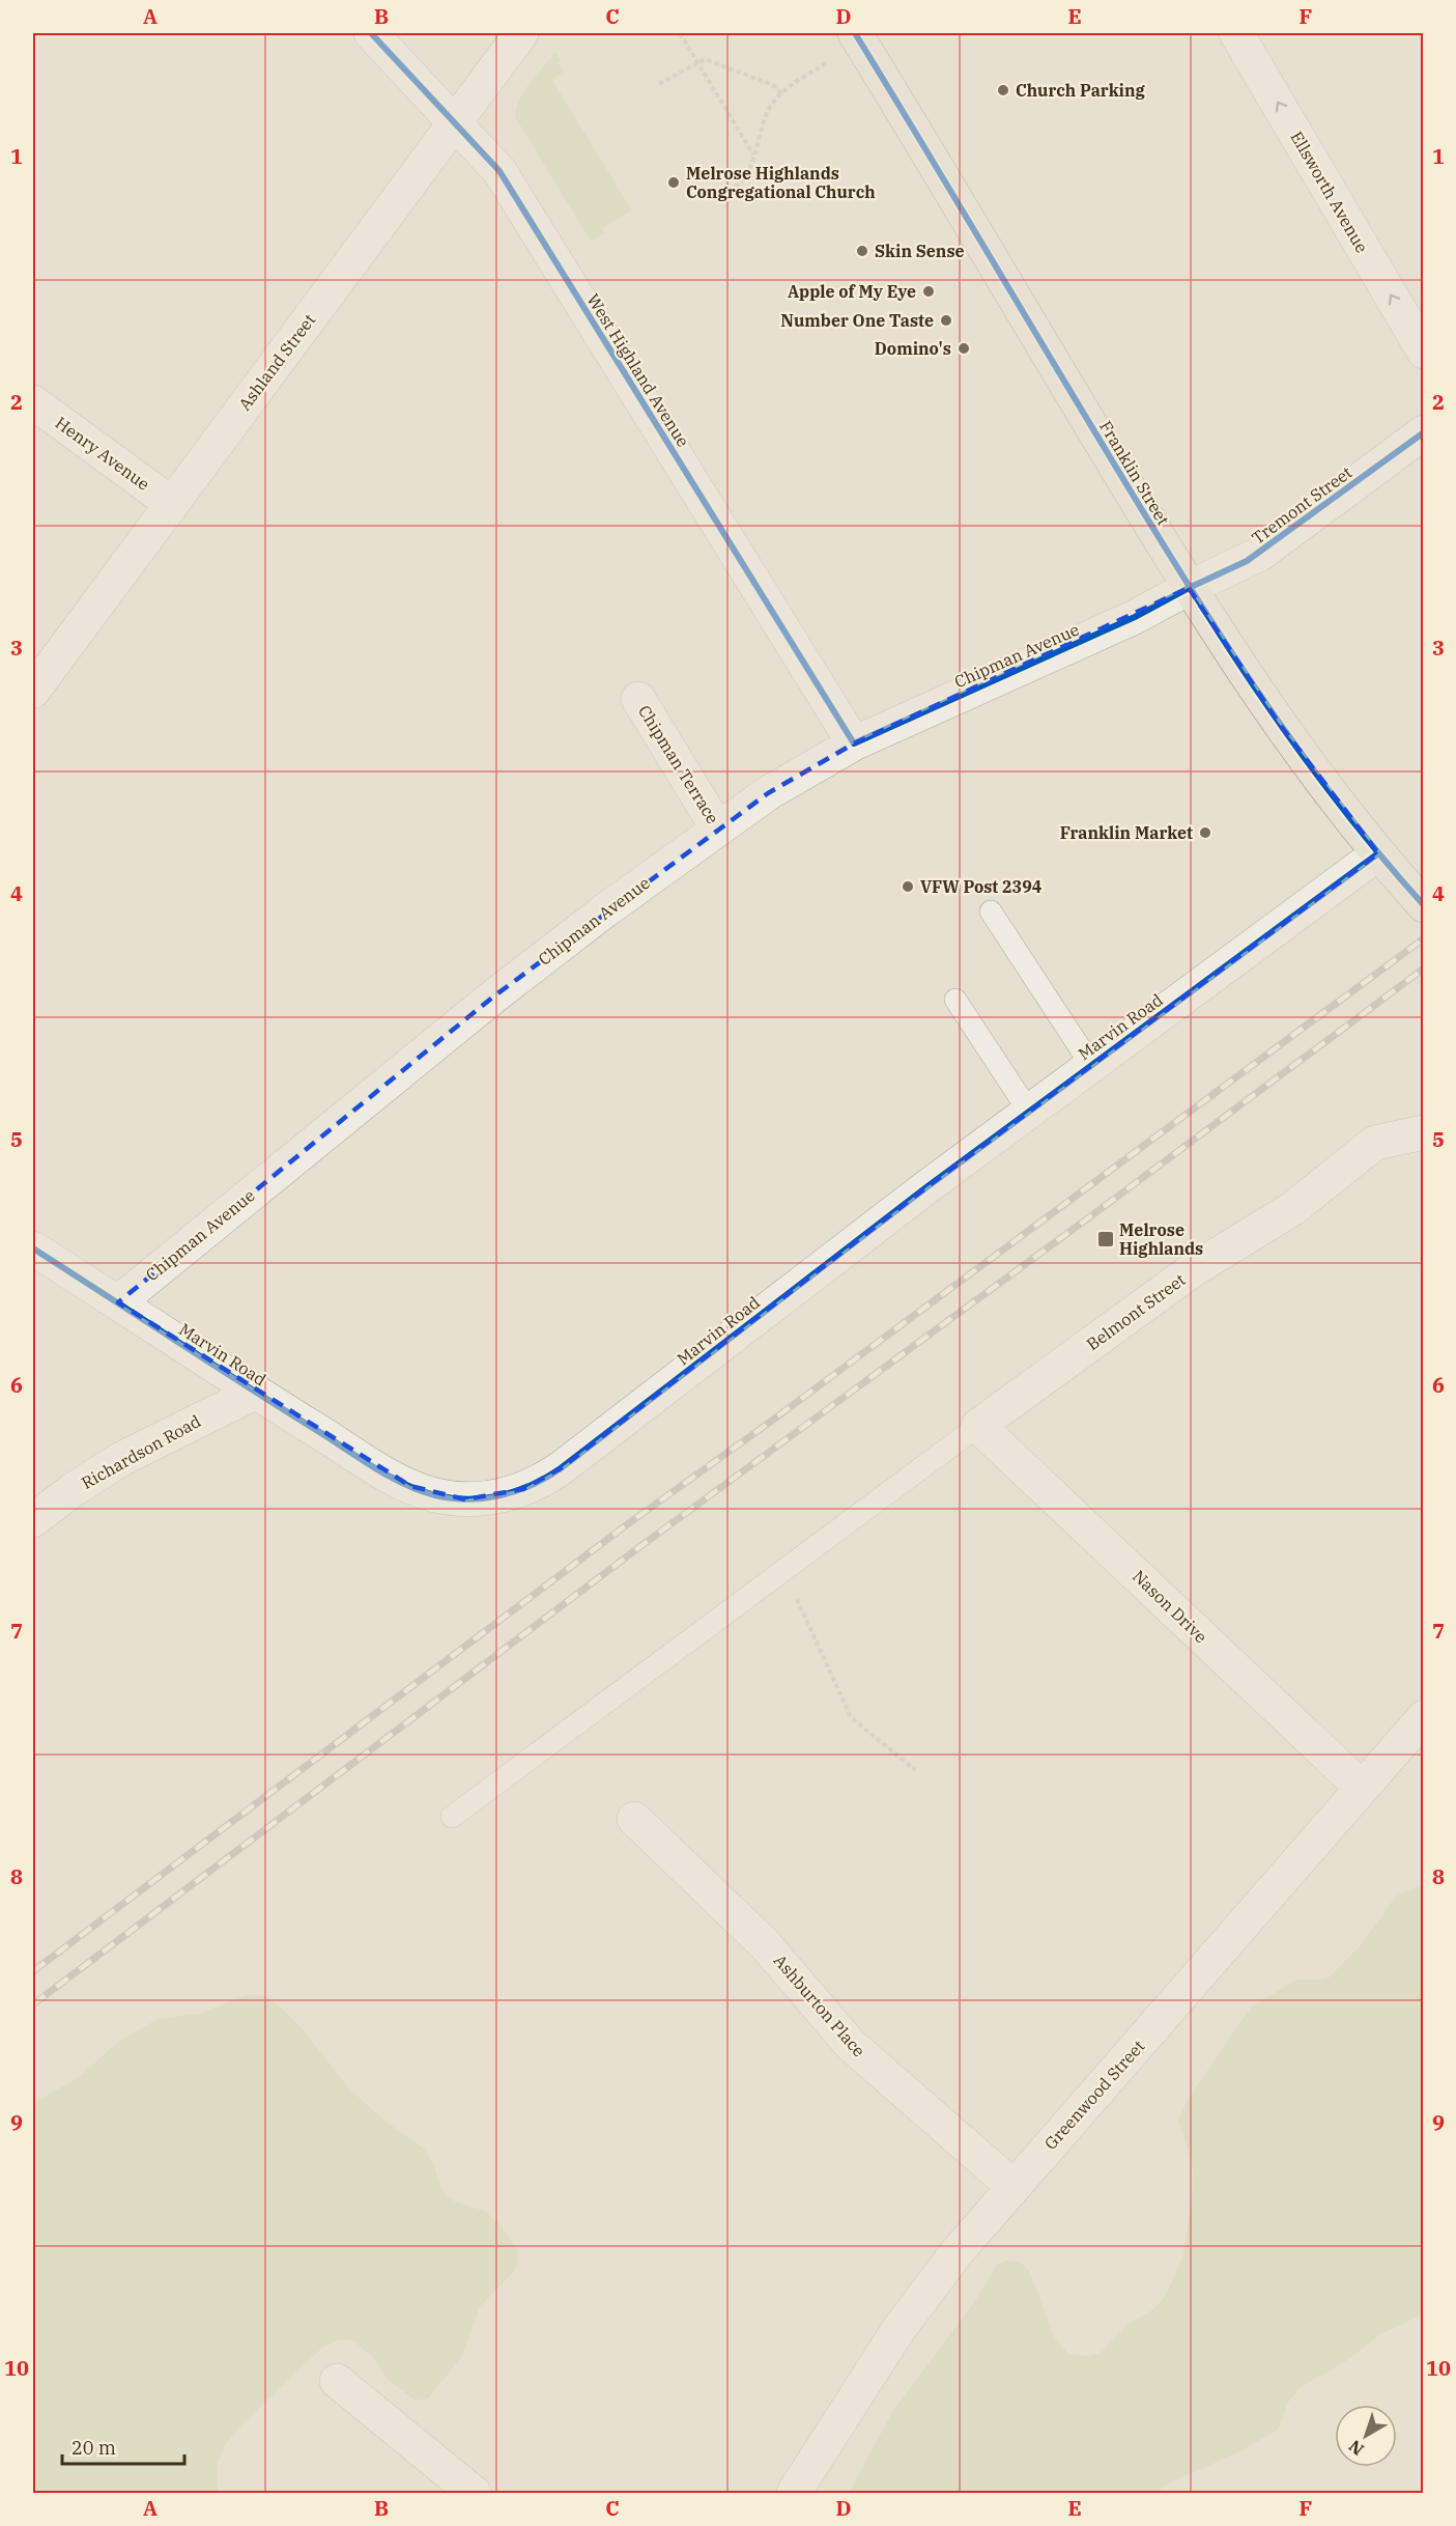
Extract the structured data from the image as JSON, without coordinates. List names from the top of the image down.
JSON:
{
  "streets": {
    "main road": ["Franklin Street"],
    "street": [
      "Ellsworth Avenue",
      "Ashland Street",
      "West Highland Avenue",
      "Henry Avenue",
      "Tremont Street",
      "Chipman Avenue",
      "Chipman Terrace",
      "Marvin Road",
      "Belmont Street",
      "Richardson Road",
      "Nason Drive",
      "Ashburton Place",
      "Greenwood Street"
    ]
  },
  "crossings": [
    ["Ashland Street", "West Highland Avenue"],
    ["Ashland Street", "Henry Avenue"],
    ["West Highland Avenue", "Chipman Avenue"],
    ["Franklin Street", "Tremont Street"],
    ["Franklin Street", "Chipman Avenue"],
    ["Franklin Street", "Marvin Road"],
    ["Tremont Street", "Chipman Avenue"],
    ["Chipman Avenue", "Chipman Terrace"],
    ["Chipman Avenue", "Marvin Road"],
    ["Marvin Road", "Richardson Road"],
    ["Belmont Street", "Nason Drive"],
    ["Nason Drive", "Greenwood Street"],
    ["Ashburton Place", "Greenwood Street"]
  ],
  "one_way": ["Ellsworth Avenue"],
  "places": {
    "other": [
      "Church Parking",
      "Melrose Highlands Congregational Church",
      "Skin Sense",
      "Apple of My Eye",
      "Number One Taste",
      "Domino's",
      "Franklin Market",
      "VFW Post 2394"
    ],
    "transit": ["Melrose Highlands"]
  },
  "scale_bar": "20 m",
  "north": "bottom left",
  "grid": {
    "columns": [
      "A",
      "B",
      "C",
      "D",
      "E",
      "F"
    ],
    "rows": [
      "1",
      "2",
      "3",
      "4",
      "5",
      "6",
      "7",
      "8",
      "9",
      "10"
    ]
  }
}
